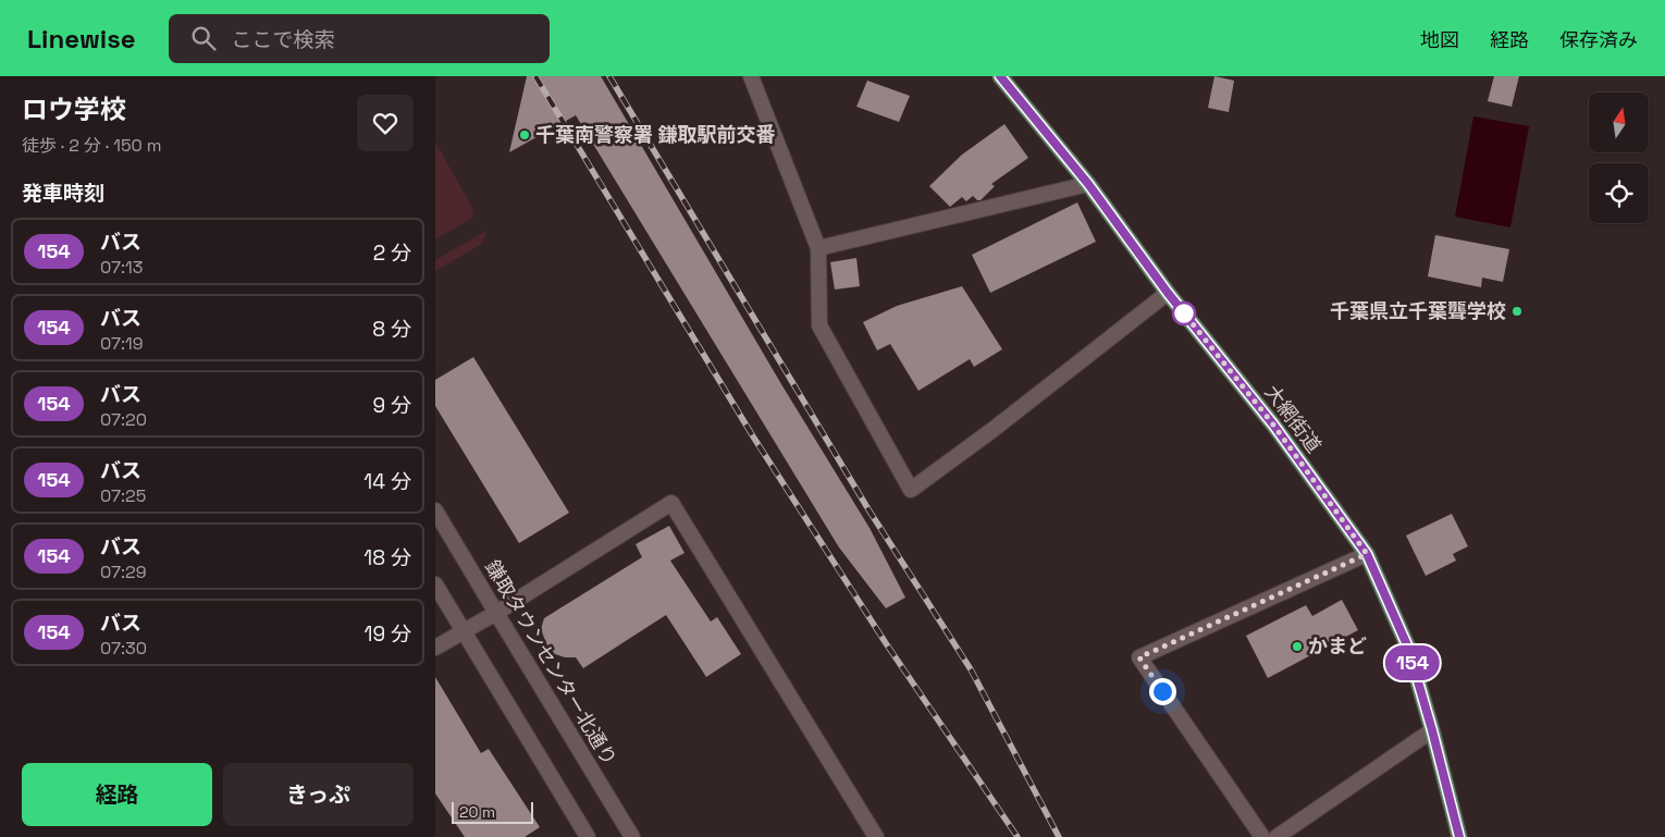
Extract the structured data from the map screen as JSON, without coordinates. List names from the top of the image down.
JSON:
{
  "streets": {
    "main road": ["大網街道"],
    "street": ["鎌取タウンセンター北通り"]
  },
  "places": ["千葉南警察署 鎌取駅前交番", "千葉県立千葉聾学校", "かまど"],
  "lines": ["bus line 154"],
  "scale_bar": "20 m",
  "north": "top",
  "page": {
    "header": "Linewise",
    "search": "ここで検索",
    "nav": ["地図", "経路", "保存済み"],
    "heading": [
      ["ロウ学校", "徒歩 · 2 分 · 150 m"],
      "発車時刻"
    ],
    "on_map": "154",
    "list": [
      {
        "mark": "154",
        "name": "バス",
        "note": "07:13",
        "value": "2 分"
      },
      {
        "mark": "154",
        "name": "バス",
        "note": "07:19",
        "value": "8 分"
      },
      {
        "mark": "154",
        "name": "バス",
        "note": "07:20",
        "value": "9 分"
      },
      {
        "mark": "154",
        "name": "バス",
        "note": "07:25",
        "value": "14 分"
      },
      {
        "mark": "154",
        "name": "バス",
        "note": "07:29",
        "value": "18 分"
      },
      {
        "mark": "154",
        "name": "バス",
        "note": "07:30",
        "value": "19 分"
      }
    ],
    "buttons": ["経路", "きっぷ"],
    "scale": "20 m"
  }
}
